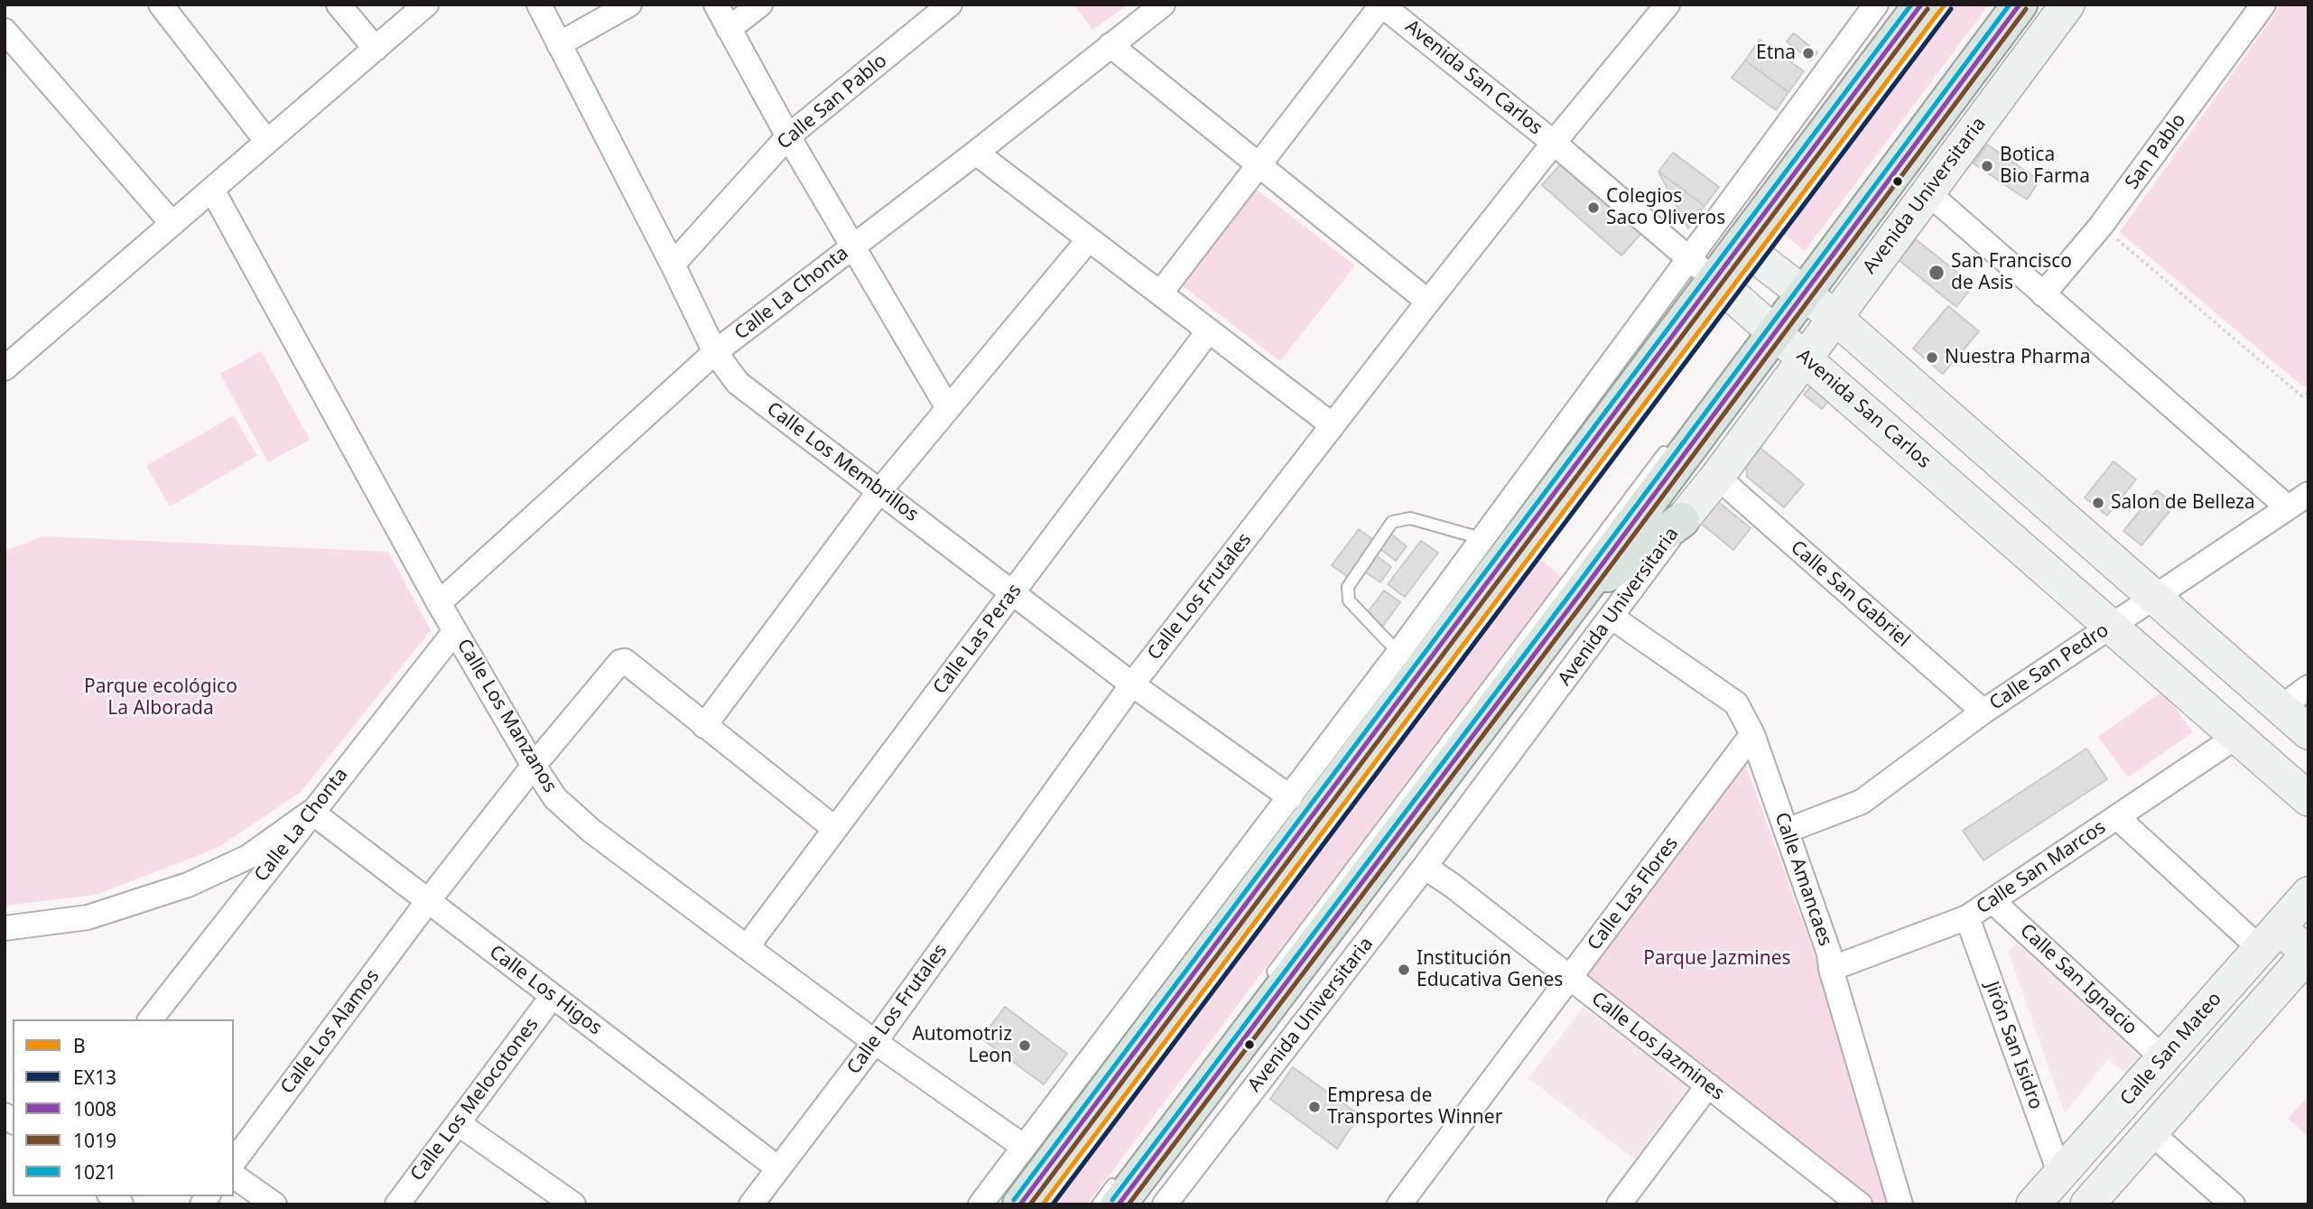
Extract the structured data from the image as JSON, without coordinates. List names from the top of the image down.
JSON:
{
  "streets": {
    "main road": ["Avenida Universitaria"],
    "street": [
      "Avenida San Carlos",
      "Calle San Pablo",
      "San Pablo",
      "Calle La Chonta",
      "Calle Los Membrillos",
      "Calle San Gabriel",
      "Calle Los Frutales",
      "Calle Las Peras",
      "Calle San Pedro",
      "Calle Los Manzanos",
      "Calle San Marcos",
      "Calle Amancaes",
      "Calle Las Flores",
      "Calle San Ignacio",
      "Calle Los Higos",
      "Calle Los Alamos",
      "Jirón San Isidro",
      "Calle Los Jazmines",
      "Calle San Mateo",
      "Calle Los Melocotones"
    ]
  },
  "crossings": [
    ["Avenida San Carlos", "Avenida Universitaria"],
    ["Avenida San Carlos", "Calle Los Frutales"],
    ["Avenida San Carlos", "Calle San Pedro"],
    ["Avenida San Carlos", "Calle San Marcos"],
    ["Calle San Pablo", "Calle Los Membrillos"],
    ["Avenida Universitaria", "Calle San Gabriel"],
    ["Avenida Universitaria", "Calle Amancaes"],
    ["Avenida Universitaria", "Calle Los Jazmines"],
    ["Calle La Chonta", "Calle Los Membrillos"],
    ["Calle La Chonta", "Calle Los Manzanos"],
    ["Calle La Chonta", "Calle Los Higos"],
    ["Calle Los Membrillos", "Calle Los Frutales"],
    ["Calle Los Membrillos", "Calle Las Peras"],
    ["Calle San Gabriel", "Calle San Pedro"],
    ["Calle Los Frutales", "Calle Los Manzanos"],
    ["Calle Los Frutales", "Calle Los Higos"],
    ["Calle Las Peras", "Calle Los Manzanos"],
    ["Calle San Pedro", "Calle Amancaes"],
    ["Calle Los Manzanos", "Calle Los Alamos"],
    ["Calle San Marcos", "Calle Amancaes"],
    ["Calle San Marcos", "Calle San Ignacio"],
    ["Calle San Marcos", "Jirón San Isidro"],
    ["Calle Amancaes", "Calle Las Flores"],
    ["Calle Las Flores", "Calle Los Jazmines"],
    ["Calle San Ignacio", "Calle San Mateo"],
    ["Calle Los Higos", "Calle Los Alamos"],
    ["Calle Los Higos", "Calle Los Melocotones"],
    ["Jirón San Isidro", "Calle San Mateo"]
  ],
  "parks": ["Parque ecológico La Alborada", "Parque Jazmines"],
  "places": [
    "Etna",
    "Botica Bio Farma",
    "Colegios Saco Oliveros",
    "San Francisco de Asis",
    "Nuestra Pharma",
    "Salon de Belleza",
    "Institución Educativa Genes",
    "Automotriz Leon",
    "Empresa de Transportes Winner"
  ],
  "lines": [
    "transit line B",
    "transit line 1008",
    "transit line 1021",
    "transit line EX13",
    "transit line 1019"
  ],
  "legend": [
    "B",
    "EX13",
    "1008",
    "1019",
    "1021"
  ]
}
